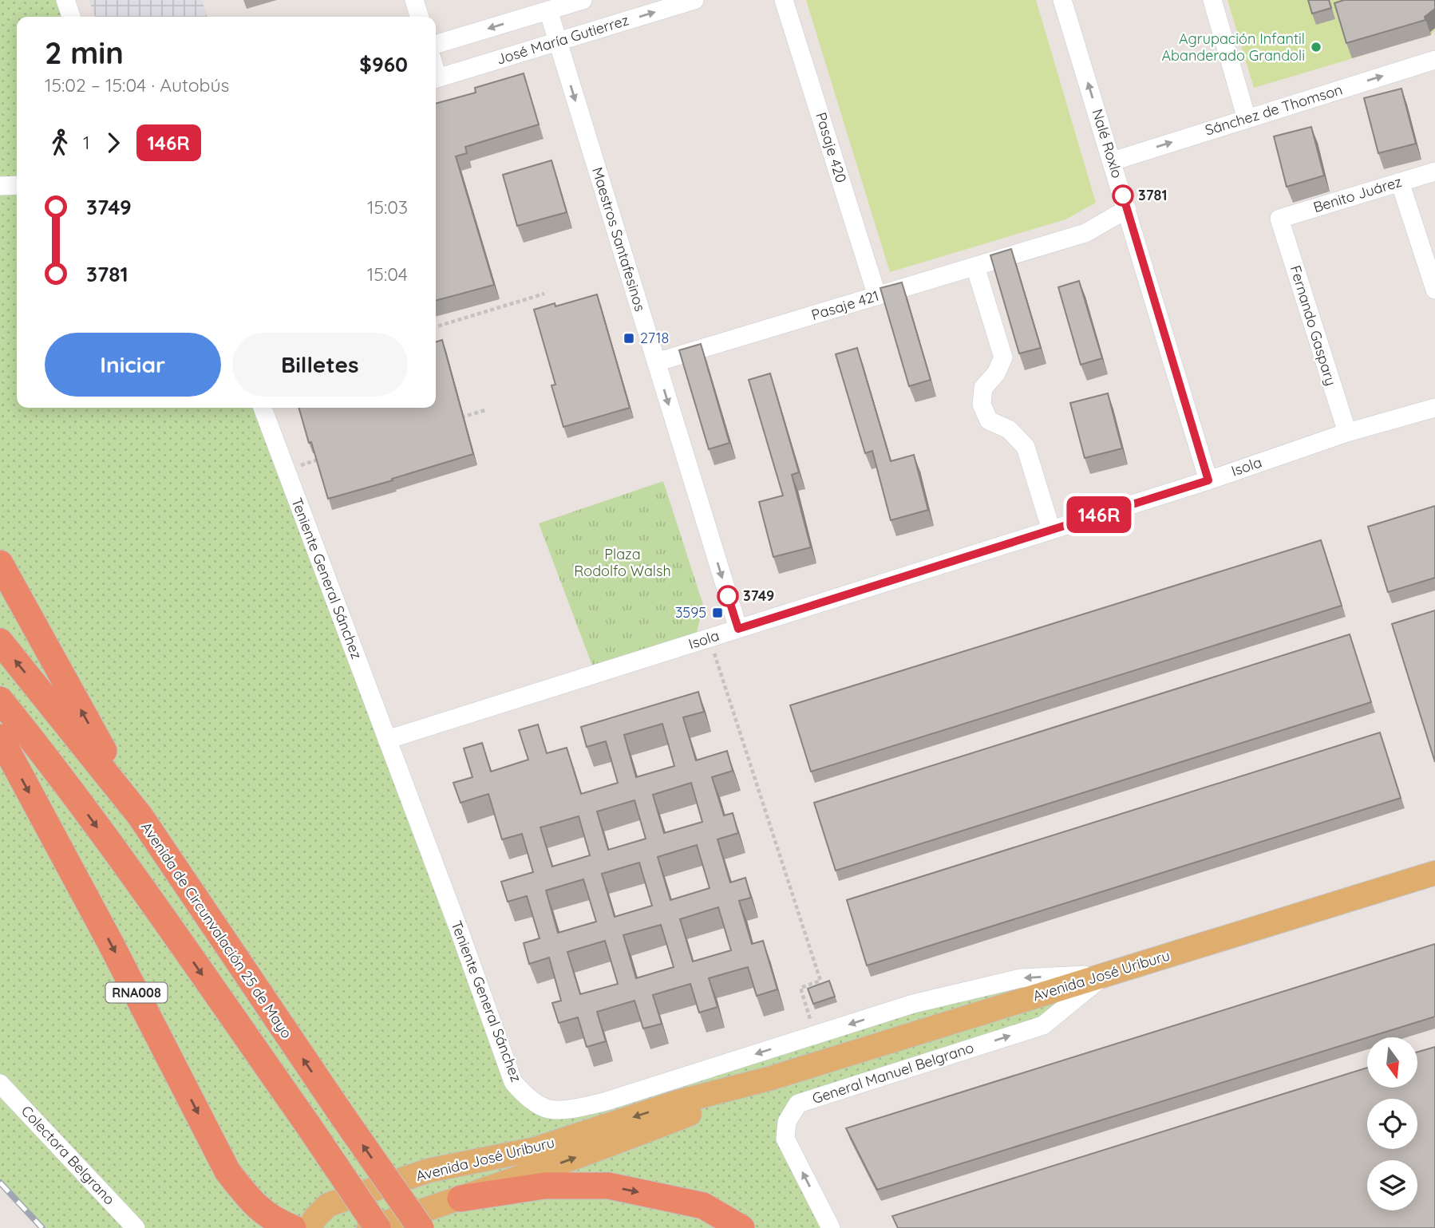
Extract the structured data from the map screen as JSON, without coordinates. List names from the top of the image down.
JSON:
{
  "streets": {
    "highway": ["Avenida de Circunvalación 25 de Mayo", "RNA008"],
    "main road": ["Avenida José Uriburu"],
    "street": [
      "José María Gutierrez",
      "Sánchez de Thomson",
      "Nalé Roxlo",
      "Pasaje 420",
      "Benito Juárez",
      "Maestros Santafesinos",
      "Pasaje 421",
      "Fernando Gaspary",
      "Isola",
      "Teniente General Sánchez",
      "General Manuel Belgrano",
      "Colectora Belgrano"
    ]
  },
  "crossings": [
    ["José María Gutierrez", "Maestros Santafesinos"],
    ["Sánchez de Thomson", "Nalé Roxlo"],
    ["Nalé Roxlo", "Pasaje 421"],
    ["Nalé Roxlo", "Isola"],
    ["Pasaje 420", "Pasaje 421"],
    ["Benito Juárez", "Fernando Gaspary"],
    ["Maestros Santafesinos", "Pasaje 421"],
    ["Maestros Santafesinos", "Isola"],
    ["Fernando Gaspary", "Isola"],
    ["Isola", "Teniente General Sánchez"],
    ["Teniente General Sánchez", "Avenida José Uriburu"],
    ["Teniente General Sánchez", "General Manuel Belgrano"],
    ["Avenida José Uriburu", "General Manuel Belgrano"]
  ],
  "one_way": ["José María Gutierrez", "Sánchez de Thomson", "Maestros Santafesinos"],
  "parks": ["Plaza Rodolfo Walsh"],
  "places": {
    "other": ["Agrupación Infantil Abanderado Grandoli", "3781", "3749"],
    "transit": ["2718", "3595"]
  },
  "lines": ["bus line 146R"],
  "north": "bottom",
  "page": {
    "on_map": "146R",
    "heading": ["2 min", "15:02 – 15:04 · Autobús", "$960"],
    "legs": ["1", "146R"],
    "list": [
      {
        "name": "3749",
        "value": "15:03"
      },
      {
        "name": "3781",
        "value": "15:04"
      }
    ],
    "buttons": ["Iniciar", "Billetes"]
  }
}
